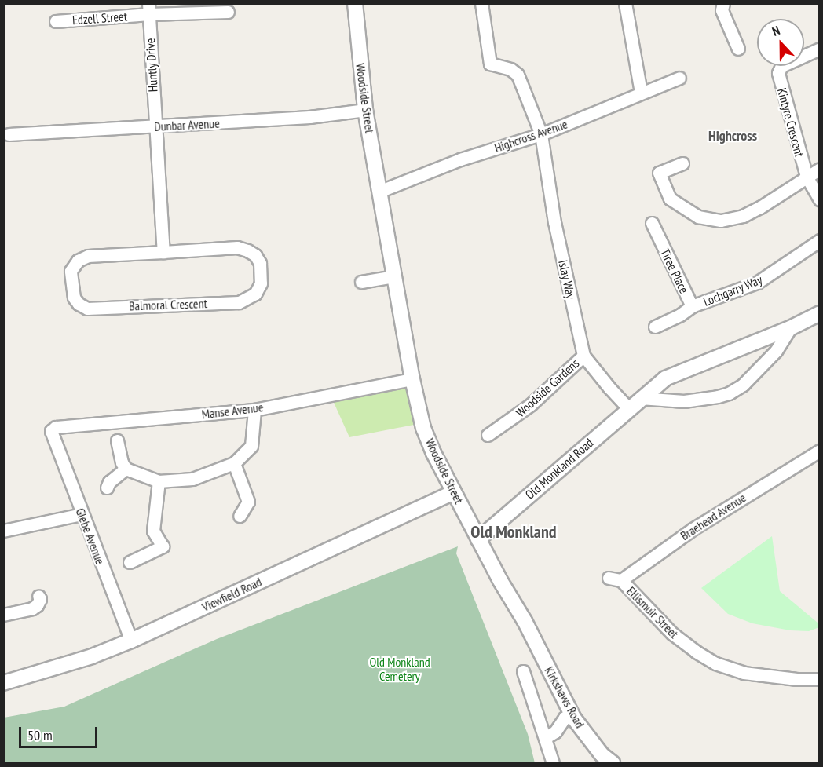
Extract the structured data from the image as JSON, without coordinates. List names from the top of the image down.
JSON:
{
  "streets": {
    "street": [
      "Edzell Street",
      "Huntly Drive",
      "Woodside Street",
      "Kintyre Crescent",
      "Dunbar Avenue",
      "Highcross Avenue",
      "Tiree Place",
      "Islay Way",
      "Lochgarry Way",
      "Balmoral Crescent",
      "Woodside Gardens",
      "Manse Avenue",
      "Old Monkland Road",
      "Braehead Avenue",
      "Glebe Avenue",
      "Viewfield Road",
      "Ellismuir Street",
      "Kirkshaws Road"
    ]
  },
  "crossings": [
    ["Edzell Street", "Huntly Drive"],
    ["Huntly Drive", "Dunbar Avenue"],
    ["Woodside Street", "Dunbar Avenue"],
    ["Woodside Street", "Highcross Avenue"],
    ["Woodside Street", "Manse Avenue"],
    ["Woodside Street", "Old Monkland Road"],
    ["Woodside Street", "Viewfield Road"],
    ["Woodside Street", "Kirkshaws Road"],
    ["Highcross Avenue", "Islay Way"],
    ["Tiree Place", "Lochgarry Way"],
    ["Islay Way", "Woodside Gardens"],
    ["Islay Way", "Old Monkland Road"],
    ["Manse Avenue", "Glebe Avenue"],
    ["Braehead Avenue", "Ellismuir Street"],
    ["Glebe Avenue", "Viewfield Road"]
  ],
  "districts": ["Highcross", "Old Monkland"],
  "parks": ["Old Monkland Cemetery"],
  "scale_bar": "50 m",
  "north": "top"
}
